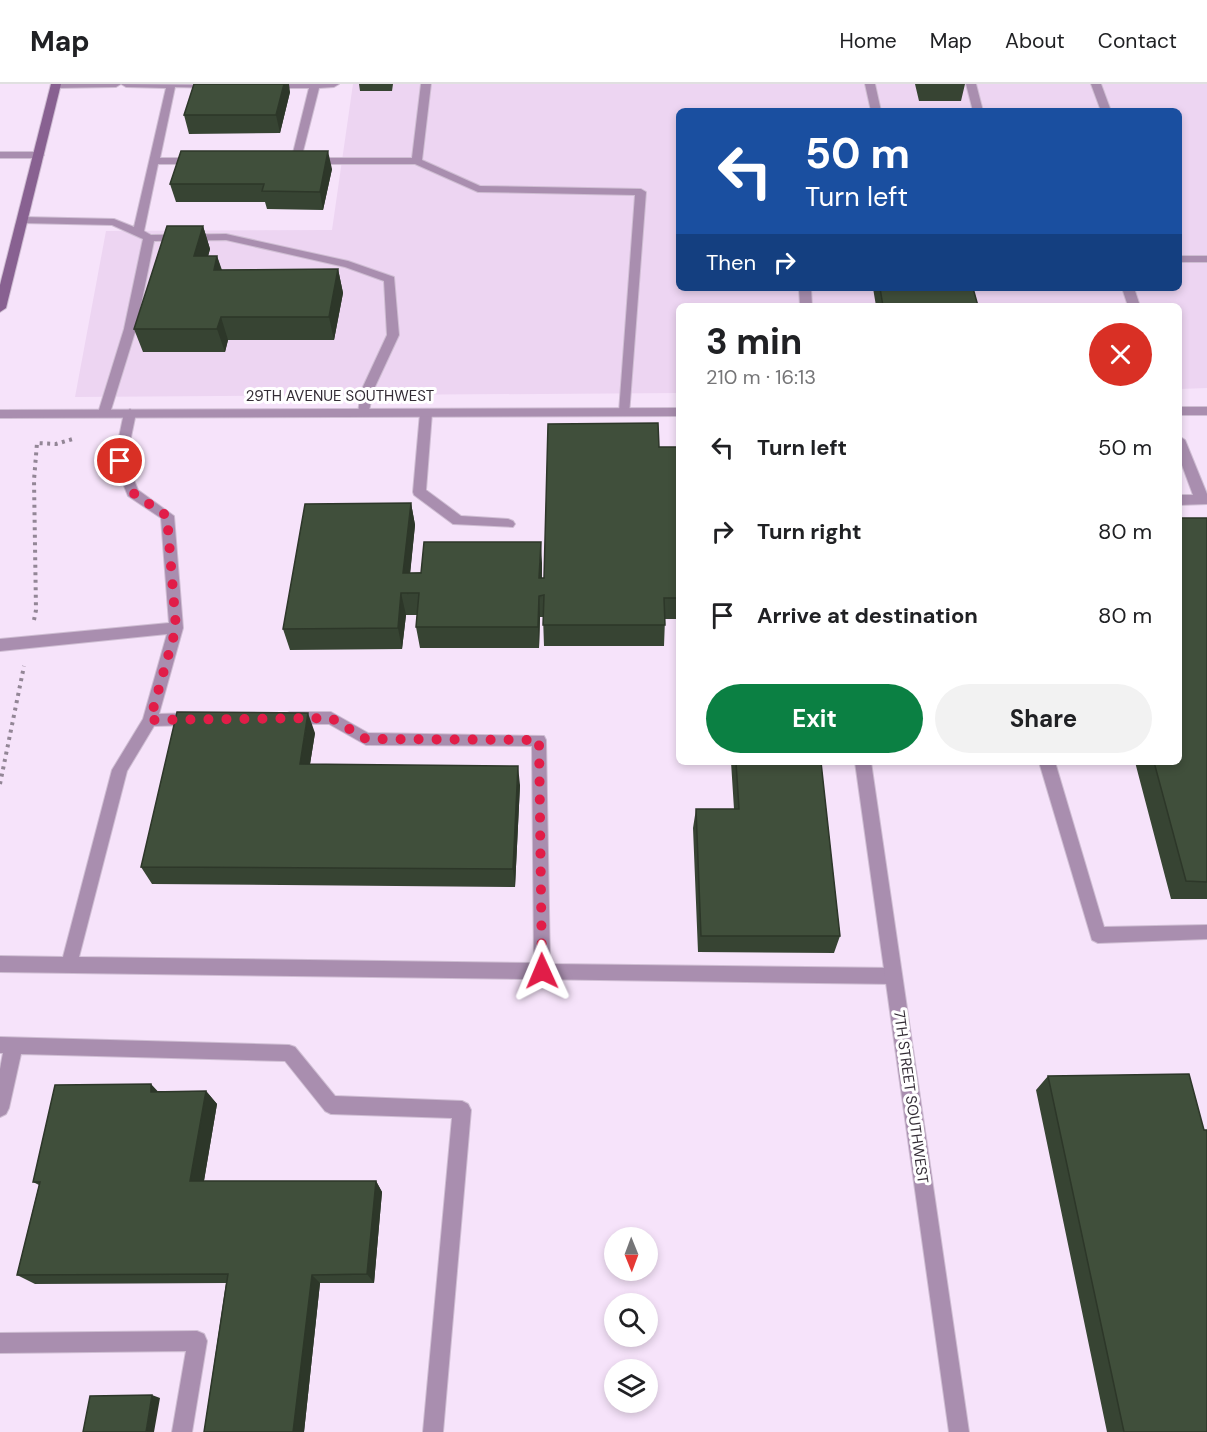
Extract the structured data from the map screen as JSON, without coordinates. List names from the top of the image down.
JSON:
{
  "streets": {
    "street": ["29TH AVENUE SOUTHWEST", "7TH STREET SOUTHWEST"]
  },
  "north": "bottom",
  "page": {
    "header": "Map",
    "nav": [
      "Home",
      "Map",
      "About",
      "Contact"
    ],
    "turn": ["50 m", "Turn left"],
    "then": "Then",
    "heading": ["3 min", "210 m · 16:13"],
    "list": [
      {
        "name": "Turn left",
        "value": "50 m"
      },
      {
        "name": "Turn right",
        "value": "80 m"
      },
      {
        "name": "Arrive at destination",
        "value": "80 m"
      }
    ],
    "buttons": ["Exit", "Share"]
  }
}
